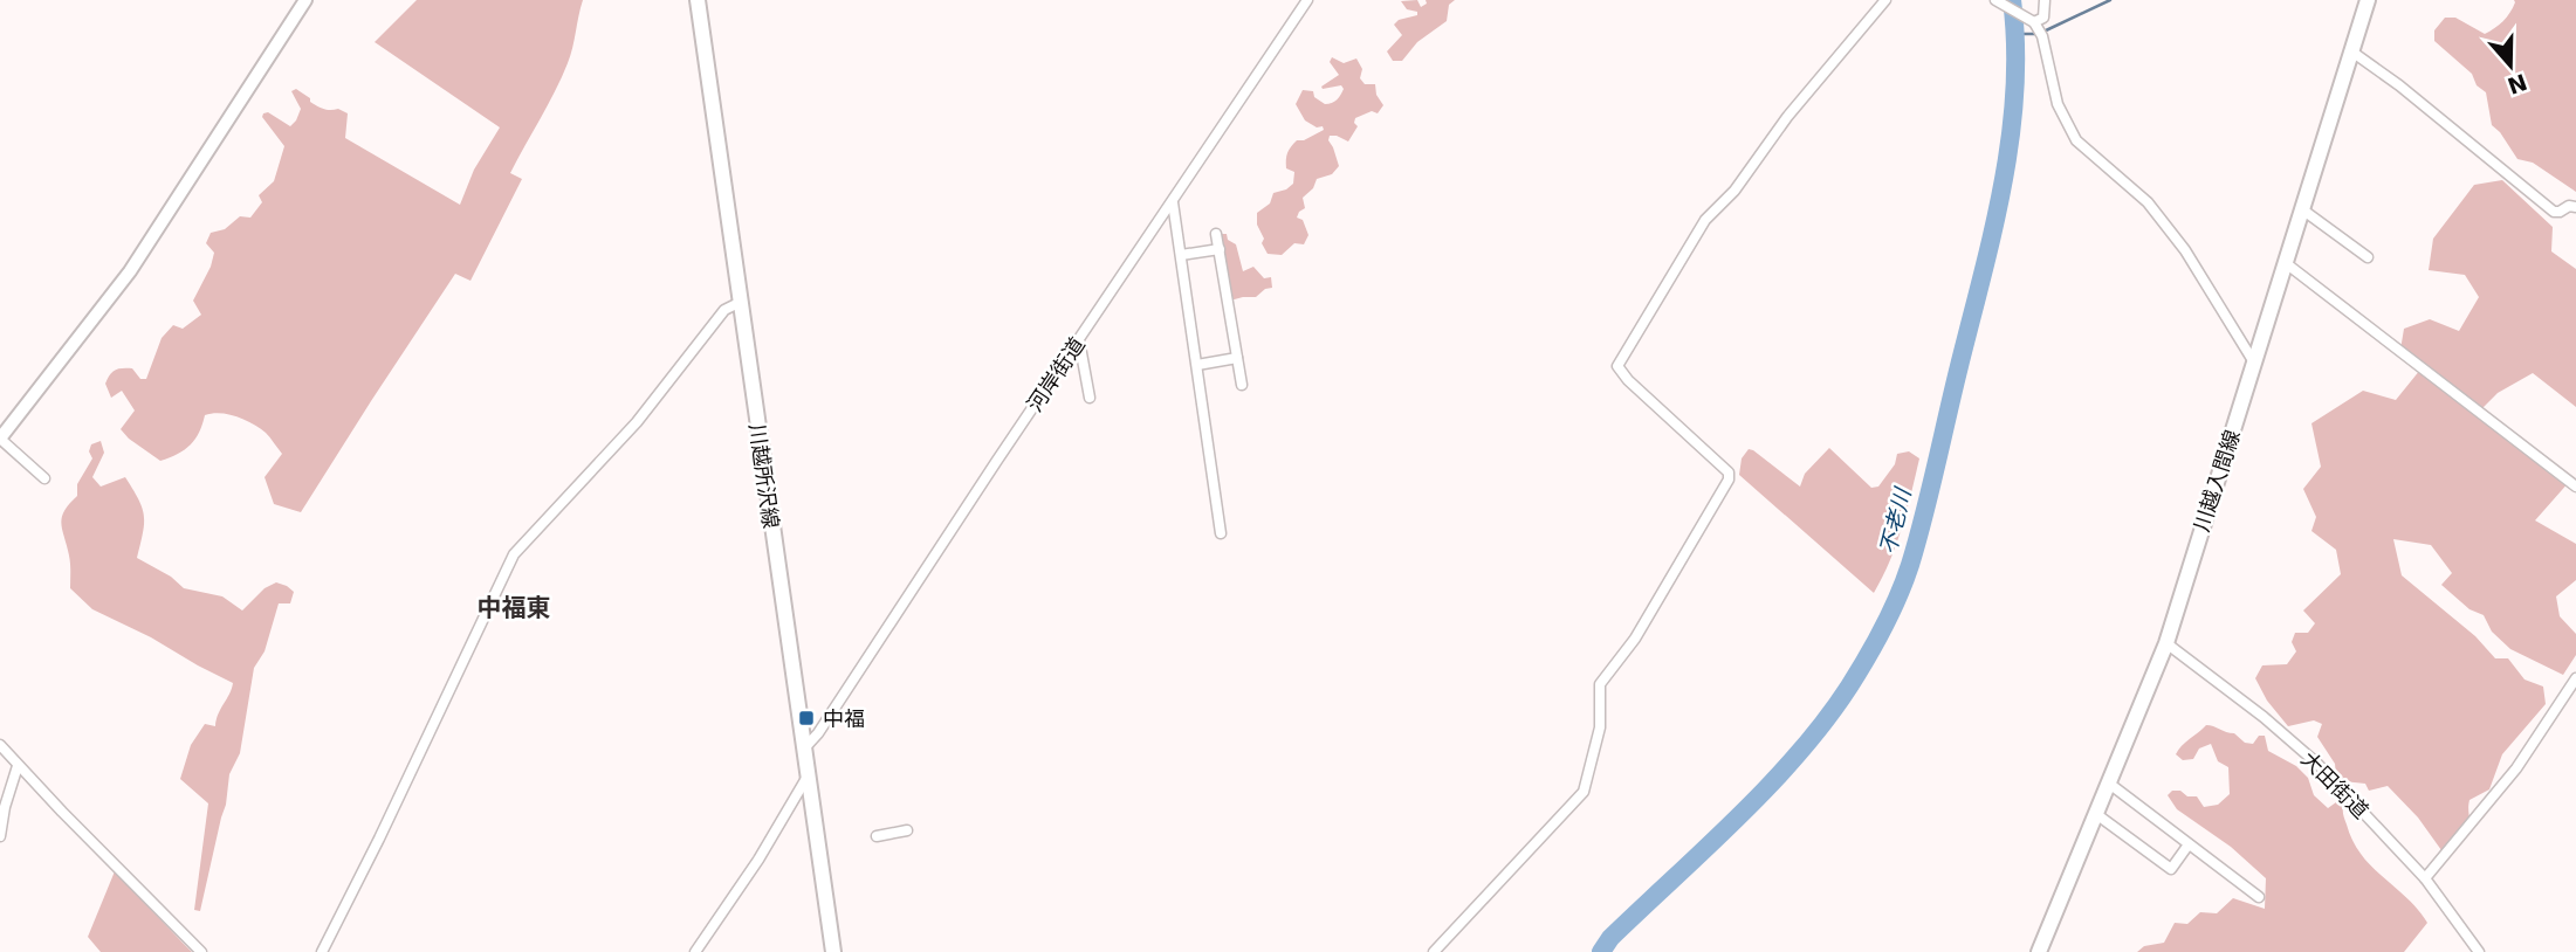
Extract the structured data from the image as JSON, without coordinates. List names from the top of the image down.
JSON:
{
  "streets": {
    "main road": ["川越所沢線", "川越入間線"],
    "street": ["河岸街道", "大田街道"]
  },
  "crossings": [
    ["河岸街道", "川越所沢線"],
    ["川越入間線", "大田街道"]
  ],
  "districts": ["中福東"],
  "water": ["不老川"],
  "places": {
    "transit": ["中福"]
  },
  "north": "bottom"
}
